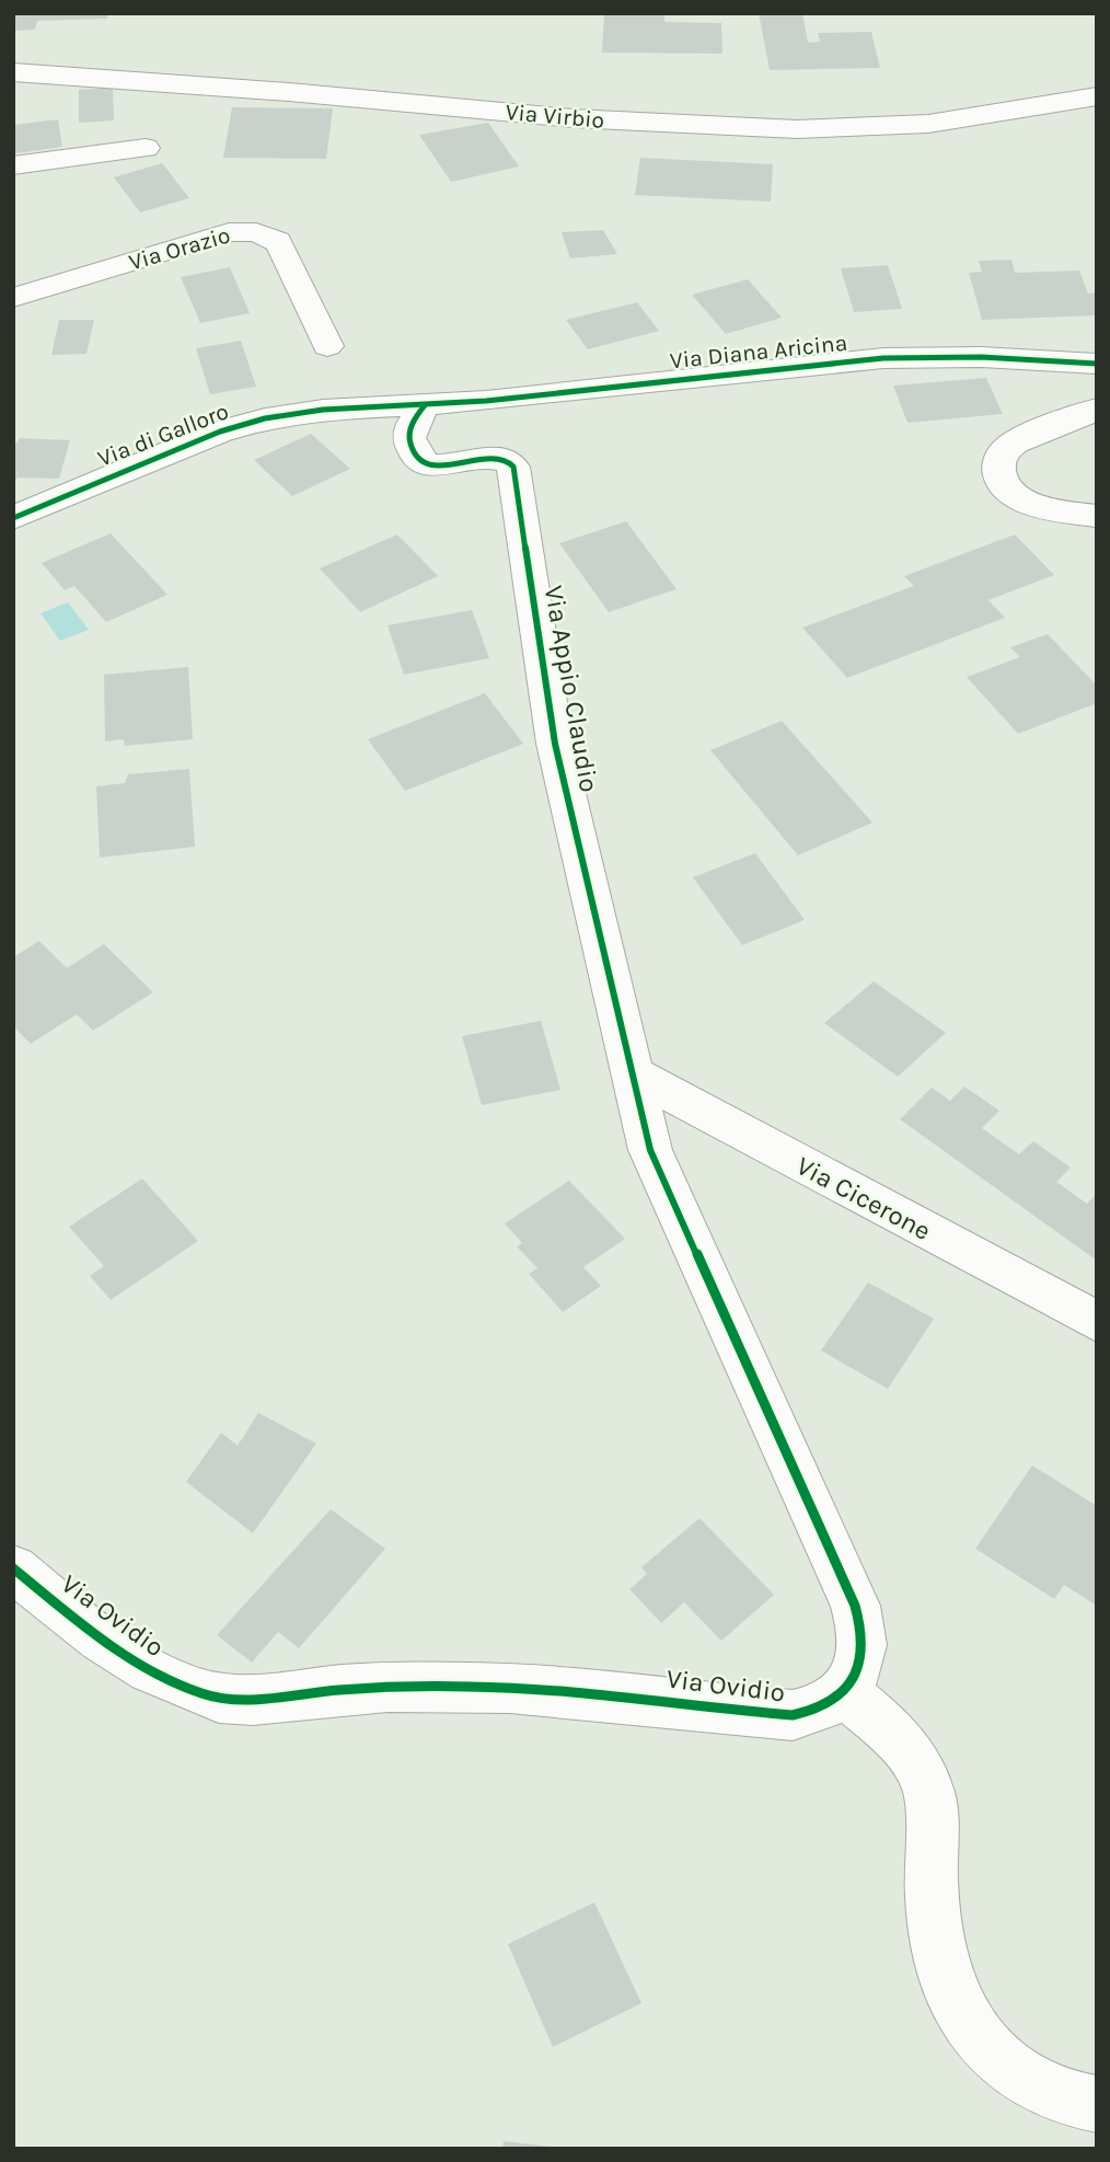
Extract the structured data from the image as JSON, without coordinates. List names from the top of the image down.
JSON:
{
  "streets": {
    "street": [
      "Via Virbio",
      "Via Orazio",
      "Via Diana Aricina",
      "Via di Galloro",
      "Via Appio Claudio",
      "Via Cicerone",
      "Via Ovidio"
    ]
  },
  "crossings": [
    ["Via Diana Aricina", "Via di Galloro"],
    ["Via Diana Aricina", "Via Appio Claudio"],
    ["Via di Galloro", "Via Appio Claudio"],
    ["Via Appio Claudio", "Via Cicerone"],
    ["Via Appio Claudio", "Via Ovidio"],
    ["Via Cicerone", "Via Ovidio"]
  ]
}
